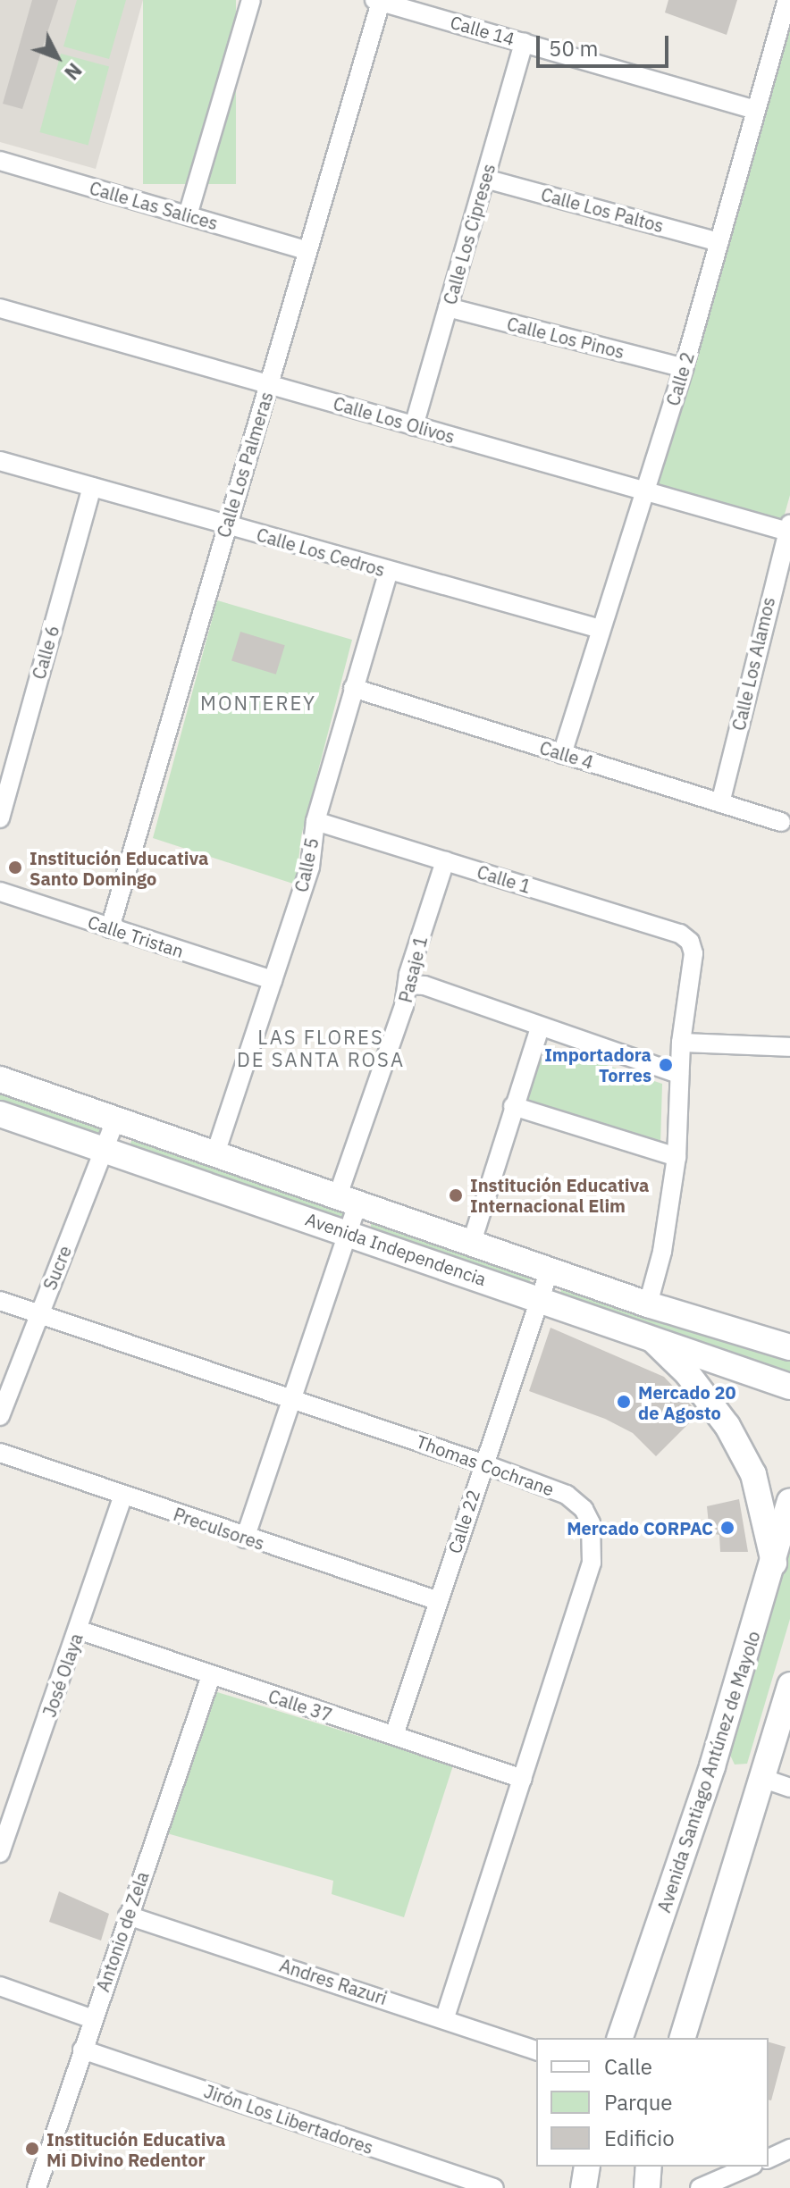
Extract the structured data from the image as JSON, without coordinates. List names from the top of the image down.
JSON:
{
  "streets": {
    "street": [
      "Calle 14",
      "Calle Las Salices",
      "Calle Los Paltos",
      "Calle Los Cipreses",
      "Calle Los Pinos",
      "Calle 2",
      "Calle Los Olivos",
      "Calle Los Palmeras",
      "Calle Los Cedros",
      "Calle 6",
      "Calle Los Alamos",
      "Calle 4",
      "Calle 5",
      "Calle 1",
      "Calle Tristan",
      "Pasaje 1",
      "Avenida Independencia",
      "Sucre",
      "Thomas Cochrane",
      "Calle 22",
      "Preculsores",
      "José Olaya",
      "Calle 37",
      "Avenida Santiago Antúnez de Mayolo",
      "Antonio de Zela",
      "Andres Razuri",
      "Jirón Los Libertadores"
    ]
  },
  "crossings": [
    ["Calle 14", "Calle Los Cipreses"],
    ["Calle 14", "Calle 2"],
    ["Calle 14", "Calle Los Palmeras"],
    ["Calle Las Salices", "Calle Los Palmeras"],
    ["Calle Los Paltos", "Calle Los Cipreses"],
    ["Calle Los Paltos", "Calle 2"],
    ["Calle Los Cipreses", "Calle Los Pinos"],
    ["Calle Los Cipreses", "Calle Los Olivos"],
    ["Calle Los Pinos", "Calle 2"],
    ["Calle 2", "Calle Los Olivos"],
    ["Calle 2", "Calle Los Cedros"],
    ["Calle 2", "Calle 4"],
    ["Calle Los Olivos", "Calle Los Palmeras"],
    ["Calle Los Olivos", "Calle Los Alamos"],
    ["Calle Los Palmeras", "Calle Los Cedros"],
    ["Calle Los Palmeras", "Calle Tristan"],
    ["Calle Los Cedros", "Calle 6"],
    ["Calle Los Cedros", "Calle 5"],
    ["Calle Los Alamos", "Calle 4"],
    ["Calle 4", "Calle 5"],
    ["Calle 5", "Calle 1"],
    ["Calle 5", "Calle Tristan"],
    ["Calle 5", "Avenida Independencia"],
    ["Calle 1", "Pasaje 1"],
    ["Pasaje 1", "Avenida Independencia"],
    ["Pasaje 1", "Thomas Cochrane"],
    ["Pasaje 1", "Preculsores"],
    ["Avenida Independencia", "Sucre"],
    ["Avenida Independencia", "Calle 22"],
    ["Sucre", "Thomas Cochrane"],
    ["Thomas Cochrane", "Calle 22"],
    ["Thomas Cochrane", "Calle 37"],
    ["Thomas Cochrane", "Andres Razuri"],
    ["Calle 22", "Preculsores"],
    ["Calle 22", "Calle 37"],
    ["Preculsores", "José Olaya"],
    ["José Olaya", "Calle 37"],
    ["Calle 37", "Antonio de Zela"],
    ["Antonio de Zela", "Andres Razuri"],
    ["Antonio de Zela", "Jirón Los Libertadores"]
  ],
  "districts": ["MONTEREY", "LAS FLORES DE SANTA ROSA"],
  "places": [
    "Institución Educativa Santo Domingo",
    "Importadora Torres",
    "Institución Educativa Internacional Elim",
    "Mercado 20 de Agosto",
    "Mercado CORPAC",
    "Institución Educativa Mi Divino Redentor"
  ],
  "legend": ["Calle", "Parque", "Edificio"],
  "scale_bar": "50 m",
  "north": "bottom right"
}
